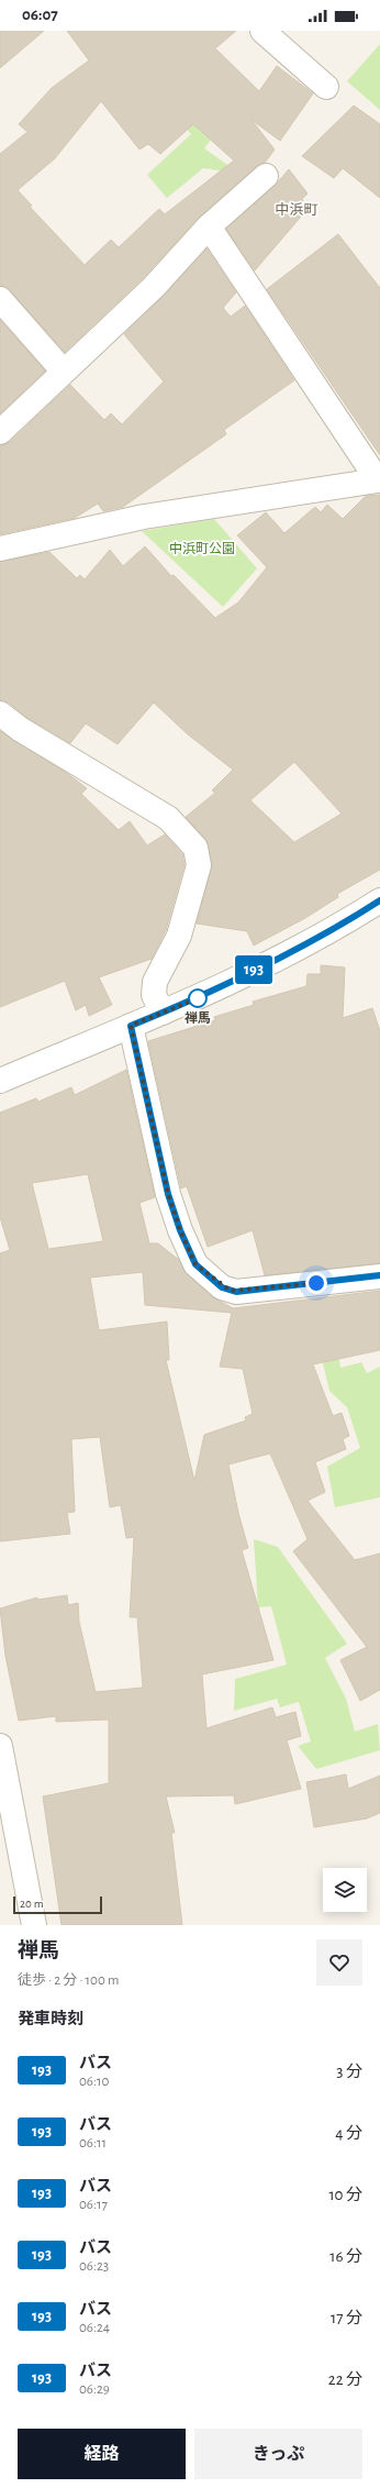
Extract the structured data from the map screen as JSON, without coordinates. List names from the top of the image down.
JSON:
{
  "districts": ["中浜町"],
  "parks": ["中浜町公園"],
  "places": ["禅馬"],
  "lines": ["bus line 193"],
  "scale_bar": "20 m",
  "page": {
    "status": "06:07",
    "on_map": "193",
    "scale": "20 m",
    "heading": [
      ["禅馬", "徒歩 · 2 分 · 100 m"],
      "発車時刻"
    ],
    "list": [
      {
        "mark": "193",
        "name": "バス",
        "note": "06:10",
        "value": "3 分"
      },
      {
        "mark": "193",
        "name": "バス",
        "note": "06:11",
        "value": "4 分"
      },
      {
        "mark": "193",
        "name": "バス",
        "note": "06:17",
        "value": "10 分"
      },
      {
        "mark": "193",
        "name": "バス",
        "note": "06:23",
        "value": "16 分"
      },
      {
        "mark": "193",
        "name": "バス",
        "note": "06:24",
        "value": "17 分"
      },
      {
        "mark": "193",
        "name": "バス",
        "note": "06:29",
        "value": "22 分"
      }
    ],
    "buttons": ["経路", "きっぷ"]
  }
}
